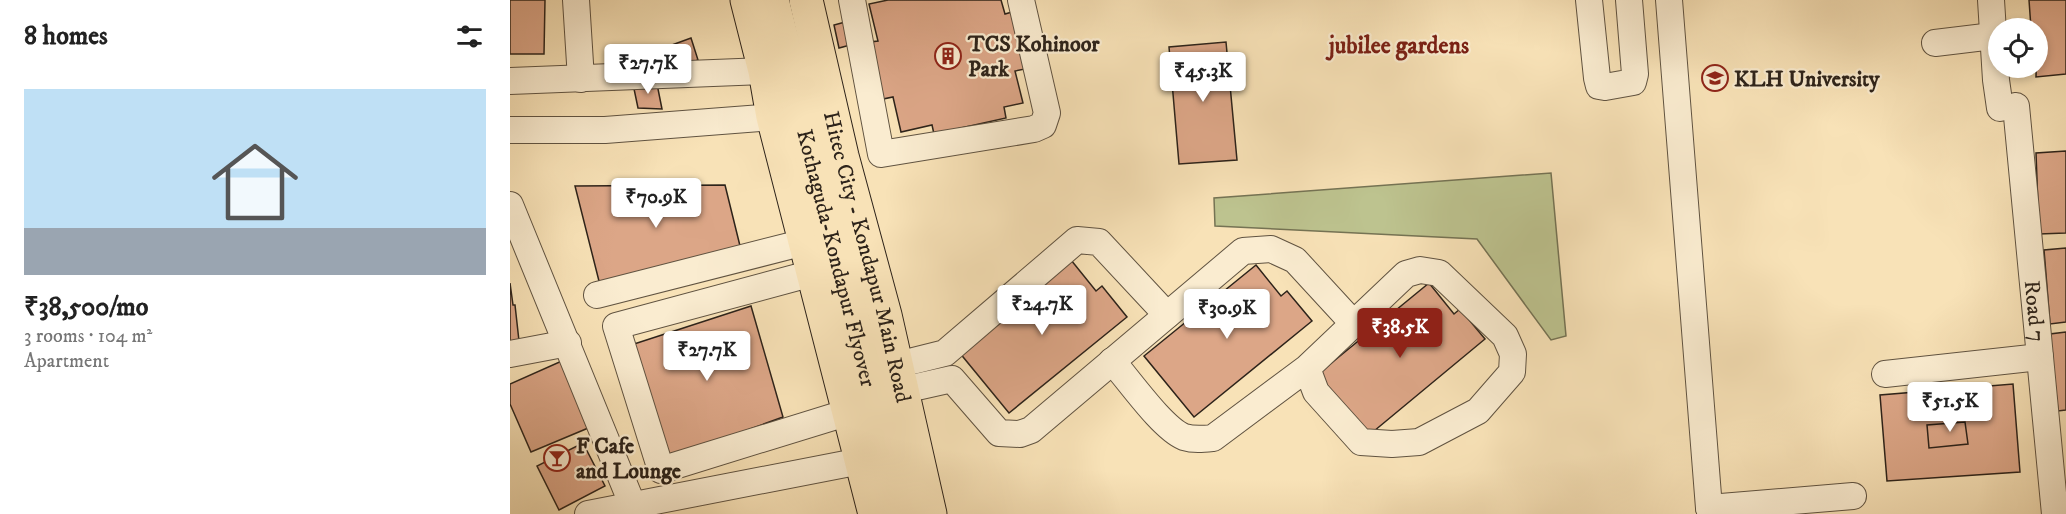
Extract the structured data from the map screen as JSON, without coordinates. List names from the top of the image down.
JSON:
{
  "streets": {
    "main road": ["Kothaguda-Kondapur Flyover", "Hitec City - Kondapur Main Road"],
    "street": ["Road 7"]
  },
  "districts": ["jubilee gardens"],
  "places": {
    "building": ["TCS Kohinoor Park"],
    "school or university": ["KLH University"],
    "bar": ["F Cafe and Lounge"]
  },
  "page": {
    "heading": "8 homes",
    "price": [
      "₹27.7K",
      "₹45.3K",
      "₹70.9K",
      "₹24.7K",
      "₹30.9K",
      "₹38.5K",
      "₹27.7K",
      "₹51.5K"
    ],
    "list": [
      {
        "name": "₹38,500/mo",
        "note": "3 rooms · 104 m² · Apartment"
      }
    ]
  }
}
